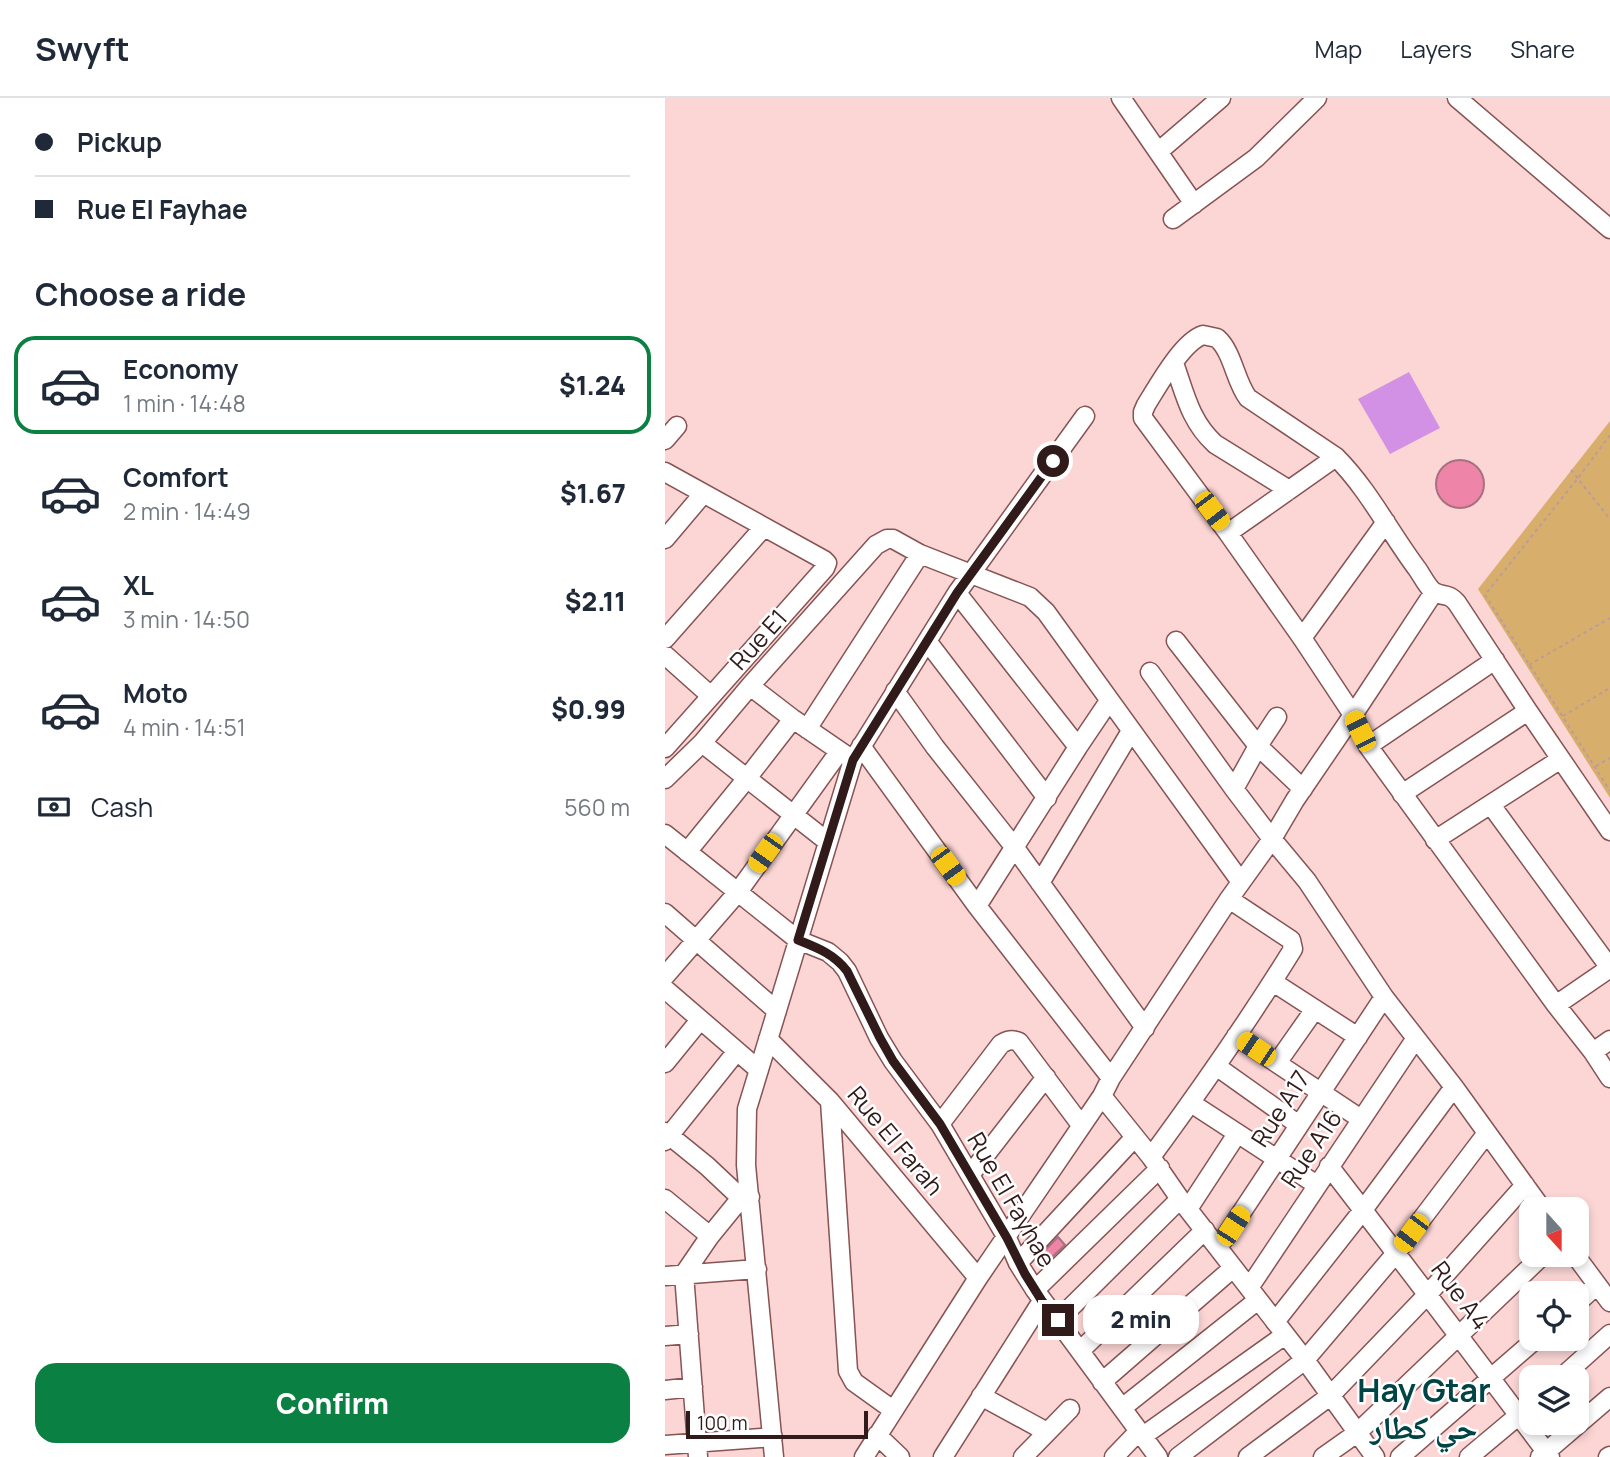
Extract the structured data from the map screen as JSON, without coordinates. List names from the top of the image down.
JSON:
{
  "streets": {
    "street": [
      "Rue E1",
      "Rue A17",
      "Rue El Farah",
      "Rue A16",
      "Rue El Fayhae",
      "Rue A4"
    ]
  },
  "crossings": [
    ["Rue A16", "Rue El Fayhae"],
    ["Rue A16", "Rue A4"]
  ],
  "districts": ["Hay Gtar حي كطار"],
  "scale_bar": "100 m",
  "north": "bottom",
  "page": {
    "header": "Swyft",
    "nav": ["Map", "Layers", "Share"],
    "banner": ["Pickup", "Rue El Fayhae"],
    "heading": "Choose a ride",
    "list": [
      {
        "name": "Economy",
        "note": "1 min · 14:48",
        "value": "$1.24"
      },
      {
        "name": "Comfort",
        "note": "2 min · 14:49",
        "value": "$1.67"
      },
      {
        "name": "XL",
        "note": "3 min · 14:50",
        "value": "$2.11"
      },
      {
        "name": "Moto",
        "note": "4 min · 14:51",
        "value": "$0.99"
      }
    ],
    "pay": ["Cash", "560 m"],
    "bubble": "2 min",
    "buttons": "Confirm",
    "scale": "100 m"
  }
}
